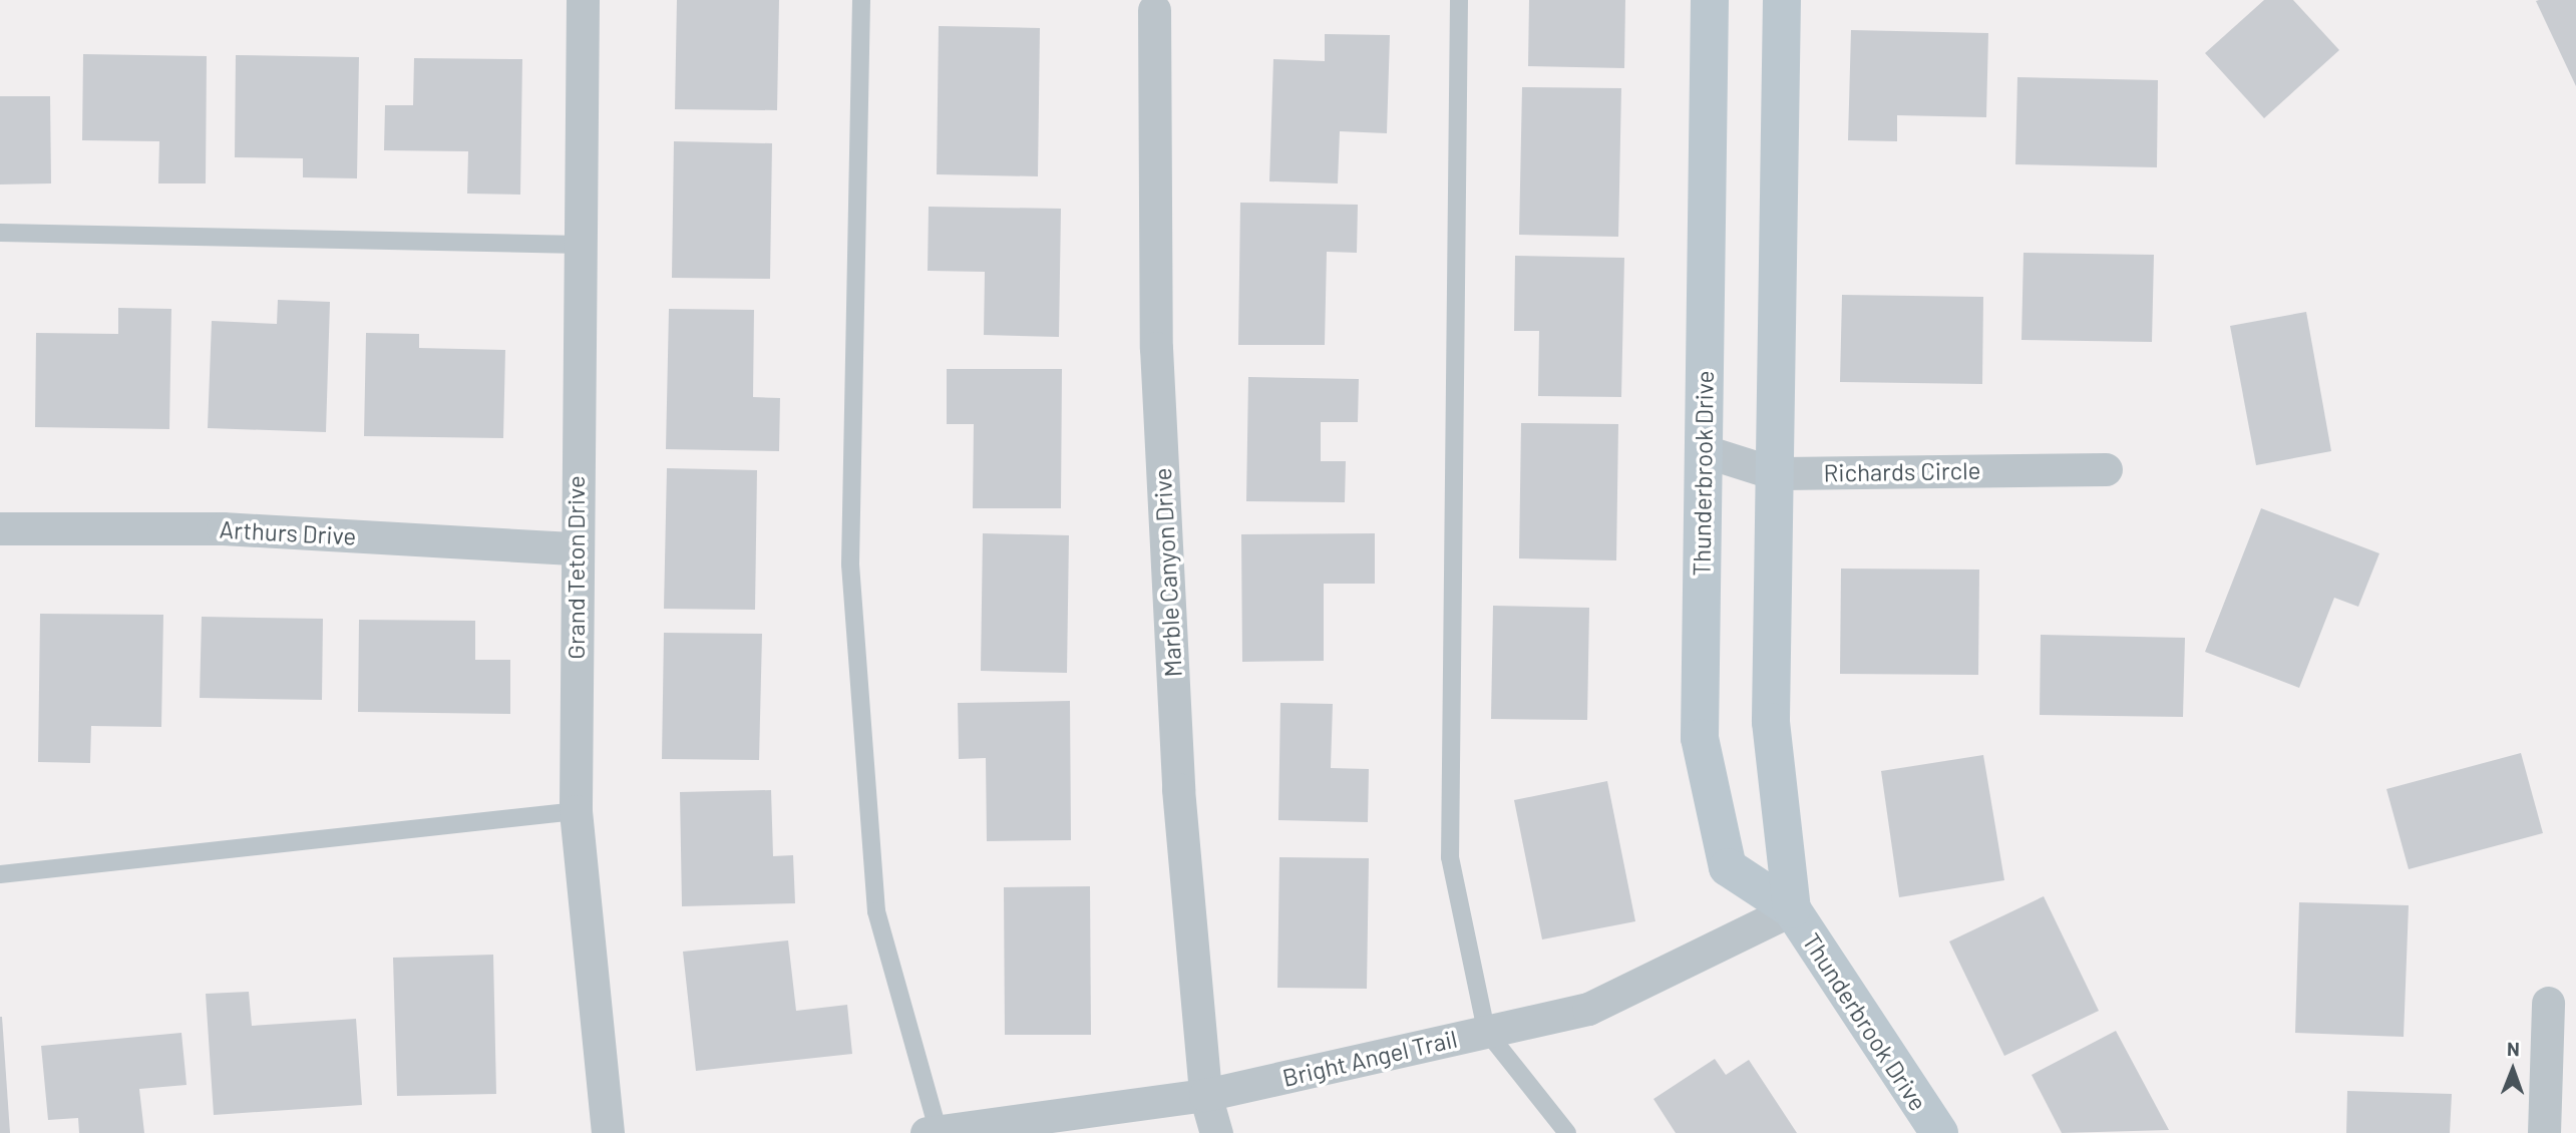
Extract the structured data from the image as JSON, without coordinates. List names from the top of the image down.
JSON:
{
  "streets": {
    "street": [
      "Richards Circle",
      "Thunderbrook Drive",
      "Arthurs Drive",
      "Grand Teton Drive",
      "Marble Canyon Drive",
      "Bright Angel Trail"
    ]
  },
  "crossings": [
    ["Richards Circle", "Thunderbrook Drive"],
    ["Thunderbrook Drive", "Bright Angel Trail"],
    ["Arthurs Drive", "Grand Teton Drive"],
    ["Marble Canyon Drive", "Bright Angel Trail"]
  ],
  "north": "top"
}
